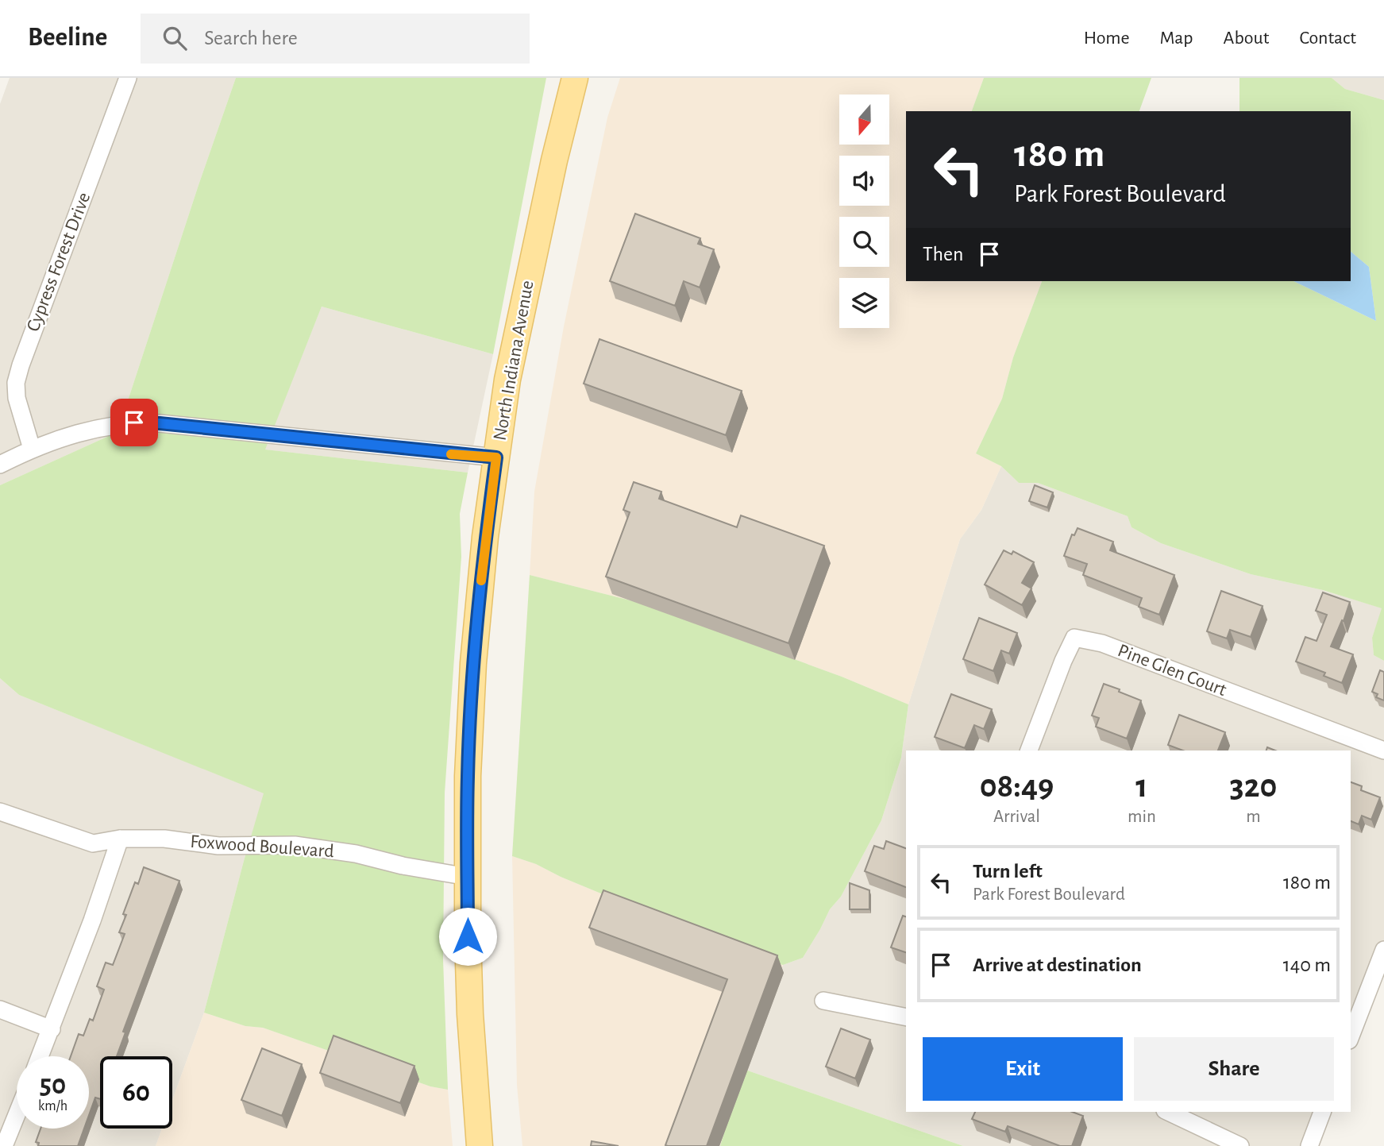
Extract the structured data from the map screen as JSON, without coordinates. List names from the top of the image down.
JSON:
{
  "streets": {
    "main road": ["North Indiana Avenue"],
    "street": ["Cypress Forest Drive", "Pine Glen Court", "Foxwood Boulevard"]
  },
  "crossings": [
    ["North Indiana Avenue", "Foxwood Boulevard"]
  ],
  "north": "bottom",
  "page": {
    "header": "Beeline",
    "search": "Search here",
    "nav": [
      "Home",
      "Map",
      "About",
      "Contact"
    ],
    "turn": ["180 m", "Park Forest Boulevard"],
    "then": "Then",
    "eta": [
      "08:49",
      "Arrival",
      "1",
      "min",
      "320",
      "m"
    ],
    "list": [
      {
        "name": "Turn left",
        "note": "Park Forest Boulevard",
        "value": "180 m"
      },
      {
        "name": "Arrive at destination",
        "value": "140 m"
      }
    ],
    "buttons": ["Exit", "Share"],
    "speed": "50 km/h",
    "limit": "60"
  }
}
